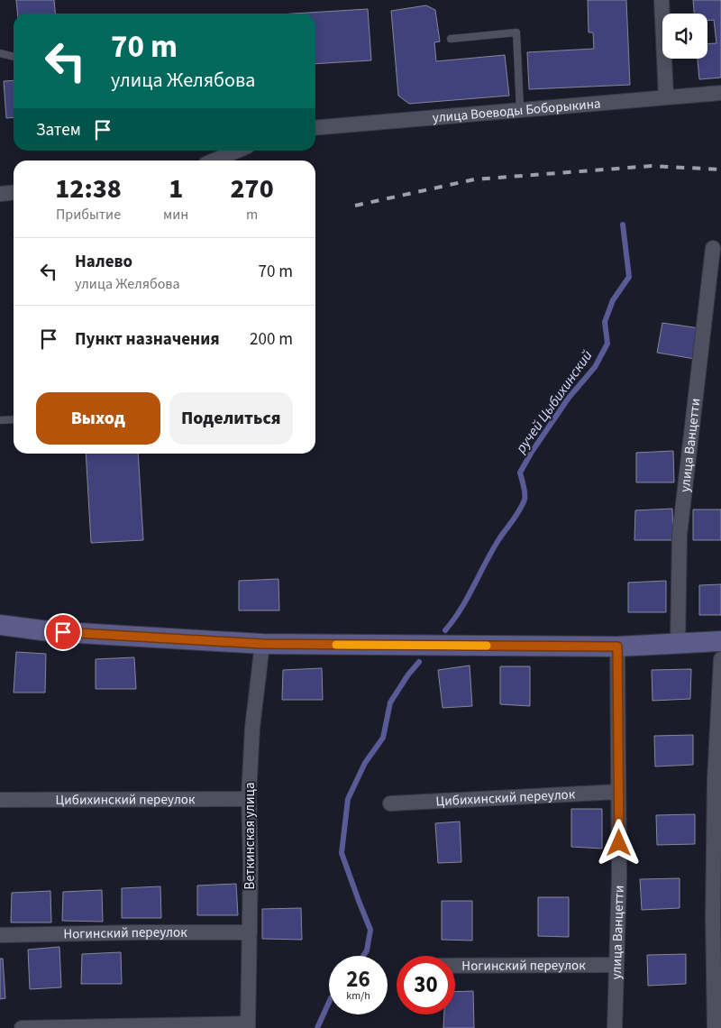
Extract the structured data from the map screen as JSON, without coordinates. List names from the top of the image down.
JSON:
{
  "streets": {
    "street": [
      "улица Воеводы Боборыкина",
      "улица Ванцетти",
      "Цибихинский переулок",
      "Веткинская улица",
      "Ногинский переулок"
    ]
  },
  "crossings": [
    ["улица Ванцетти", "Цибихинский переулок"],
    ["улица Ванцетти", "Ногинский переулок"],
    ["Цибихинский переулок", "Веткинская улица"],
    ["Веткинская улица", "Ногинский переулок"]
  ],
  "water": ["ручей Цыбихинский"],
  "page": {
    "turn": ["70 m", "улица Желябова"],
    "then": "Затем",
    "eta": [
      "12:38",
      "Прибытие",
      "1",
      "мин",
      "270",
      "m"
    ],
    "list": [
      {
        "name": "Налево",
        "note": "улица Желябова",
        "value": "70 m"
      },
      {
        "name": "Пункт назначения",
        "value": "200 m"
      }
    ],
    "buttons": ["Выход", "Поделиться"],
    "speed": "26 km/h",
    "limit": "30"
  }
}
